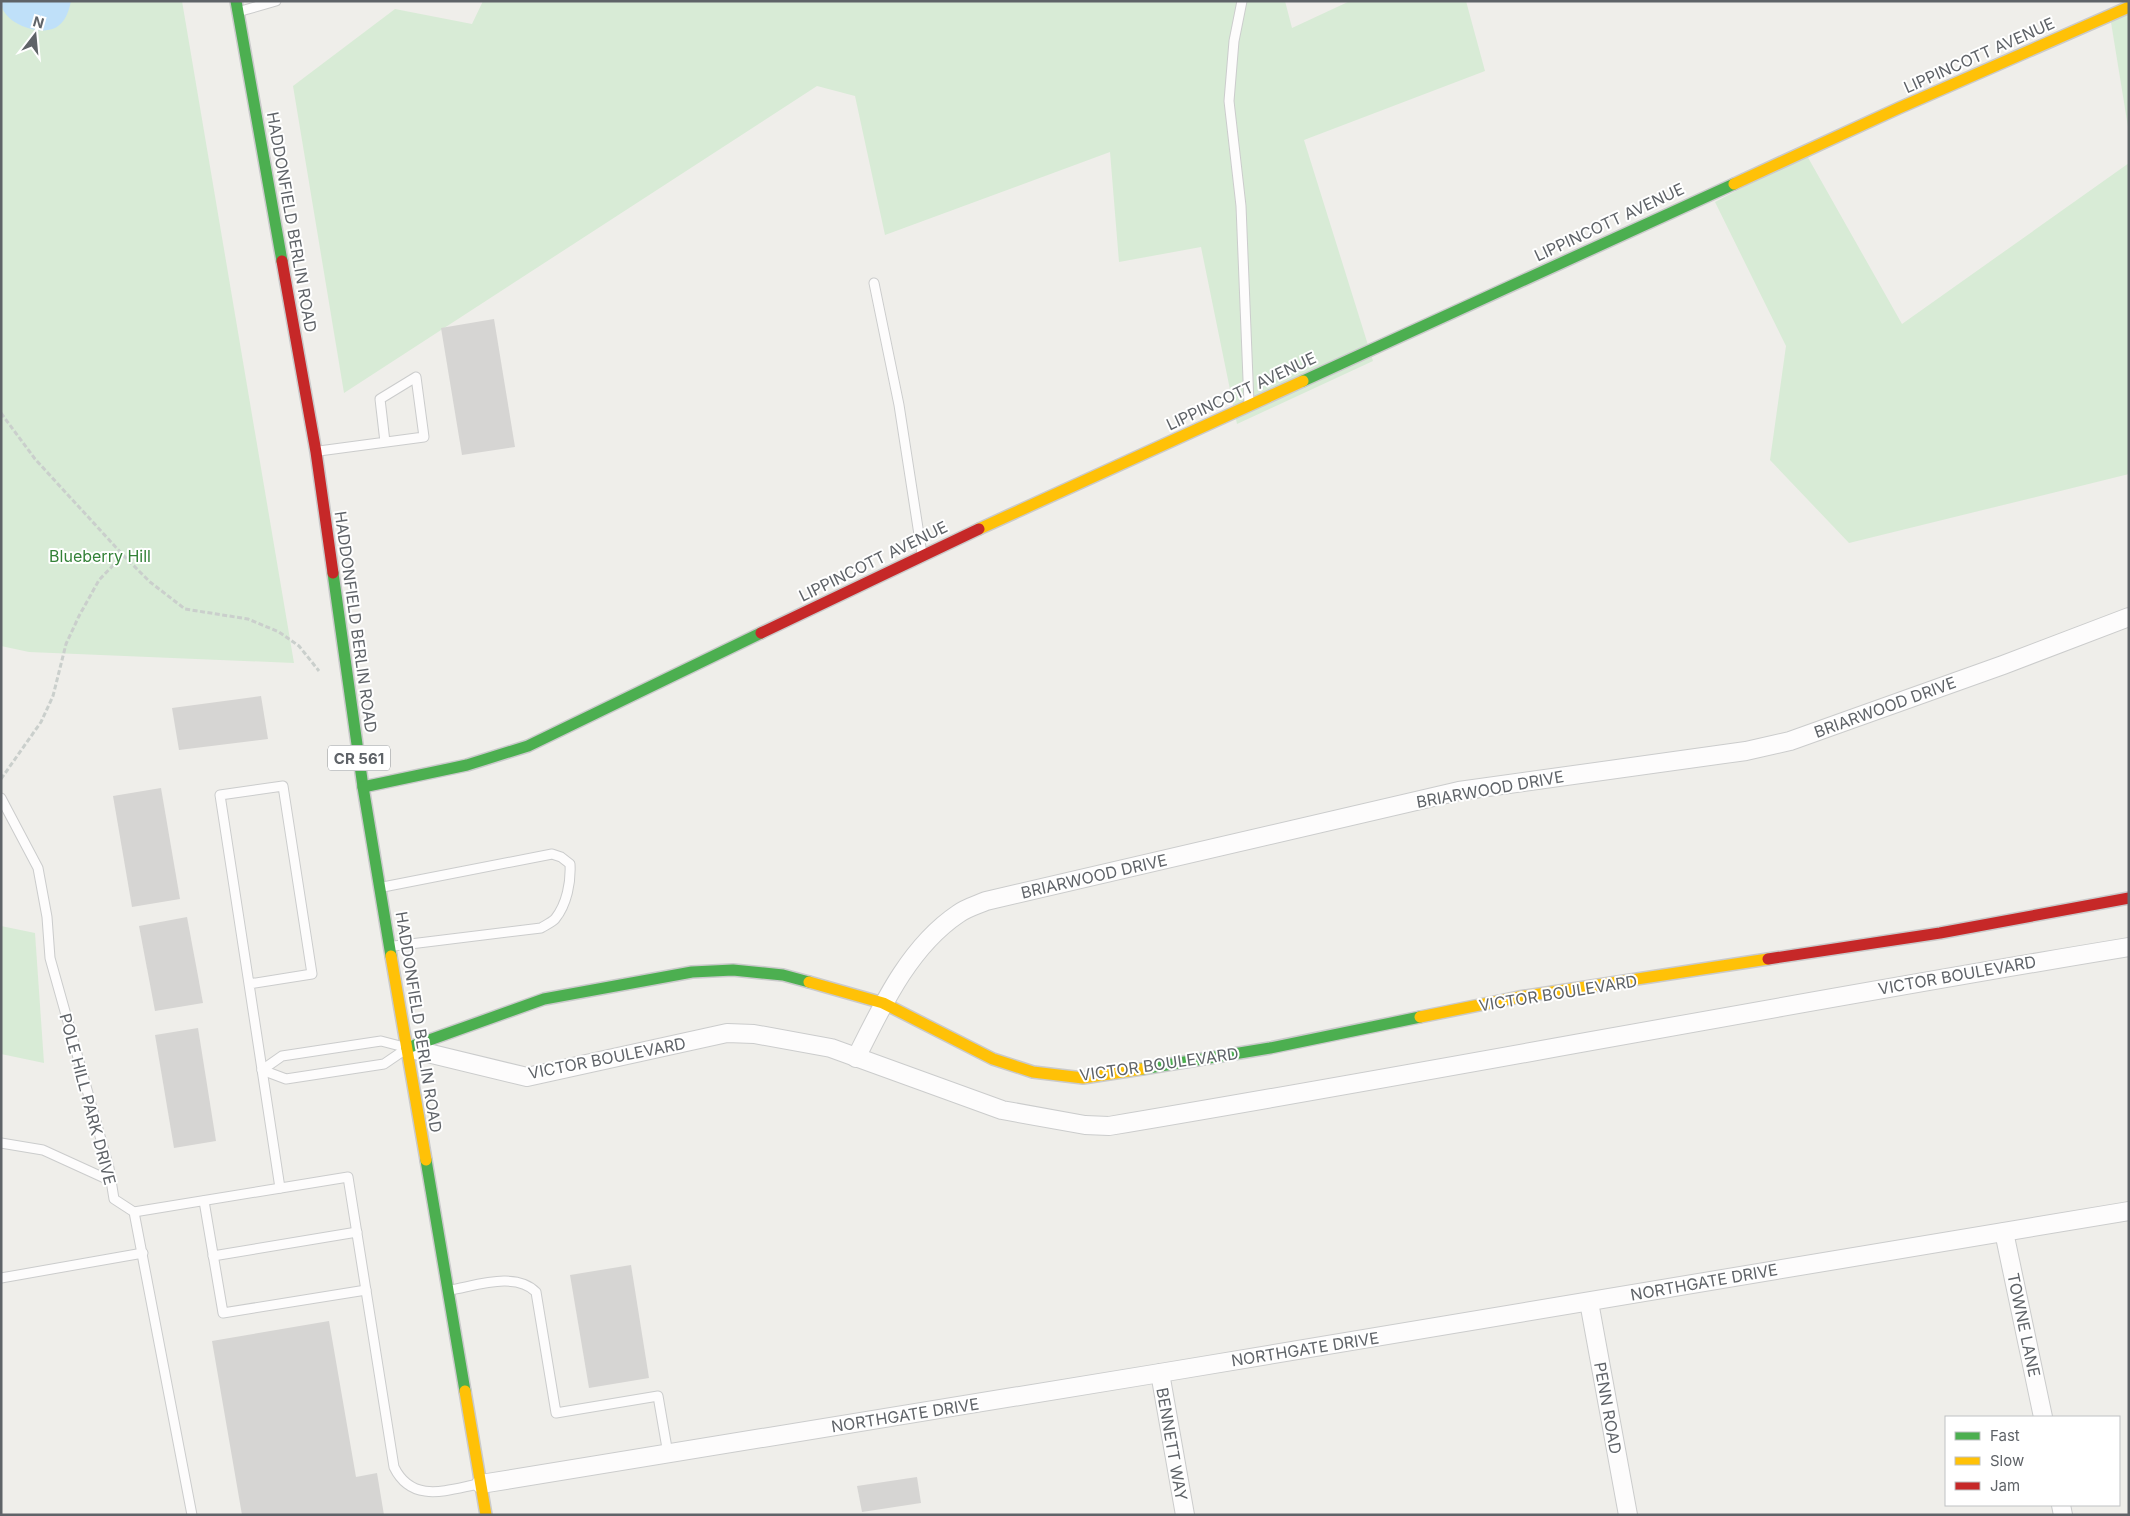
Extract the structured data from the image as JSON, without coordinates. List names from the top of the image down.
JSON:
{
  "streets": {
    "street": [
      "LIPPINCOTT AVENUE",
      "HADDONFIELD BERLIN ROAD",
      "BRIARWOOD DRIVE",
      "CR 561",
      "VICTOR BOULEVARD",
      "NORTHGATE DRIVE",
      "TOWNE LANE",
      "PENN ROAD",
      "BENNETT WAY"
    ],
    "lane": ["POLE HILL PARK DRIVE"]
  },
  "crossings": [
    ["LIPPINCOTT AVENUE", "HADDONFIELD BERLIN ROAD"],
    ["HADDONFIELD BERLIN ROAD", "VICTOR BOULEVARD"],
    ["HADDONFIELD BERLIN ROAD", "NORTHGATE DRIVE"],
    ["BRIARWOOD DRIVE", "VICTOR BOULEVARD"],
    ["NORTHGATE DRIVE", "TOWNE LANE"],
    ["NORTHGATE DRIVE", "PENN ROAD"],
    ["NORTHGATE DRIVE", "BENNETT WAY"]
  ],
  "parks": ["Blueberry Hill"],
  "legend": ["Fast", "Slow", "Jam"],
  "north": "top"
}
